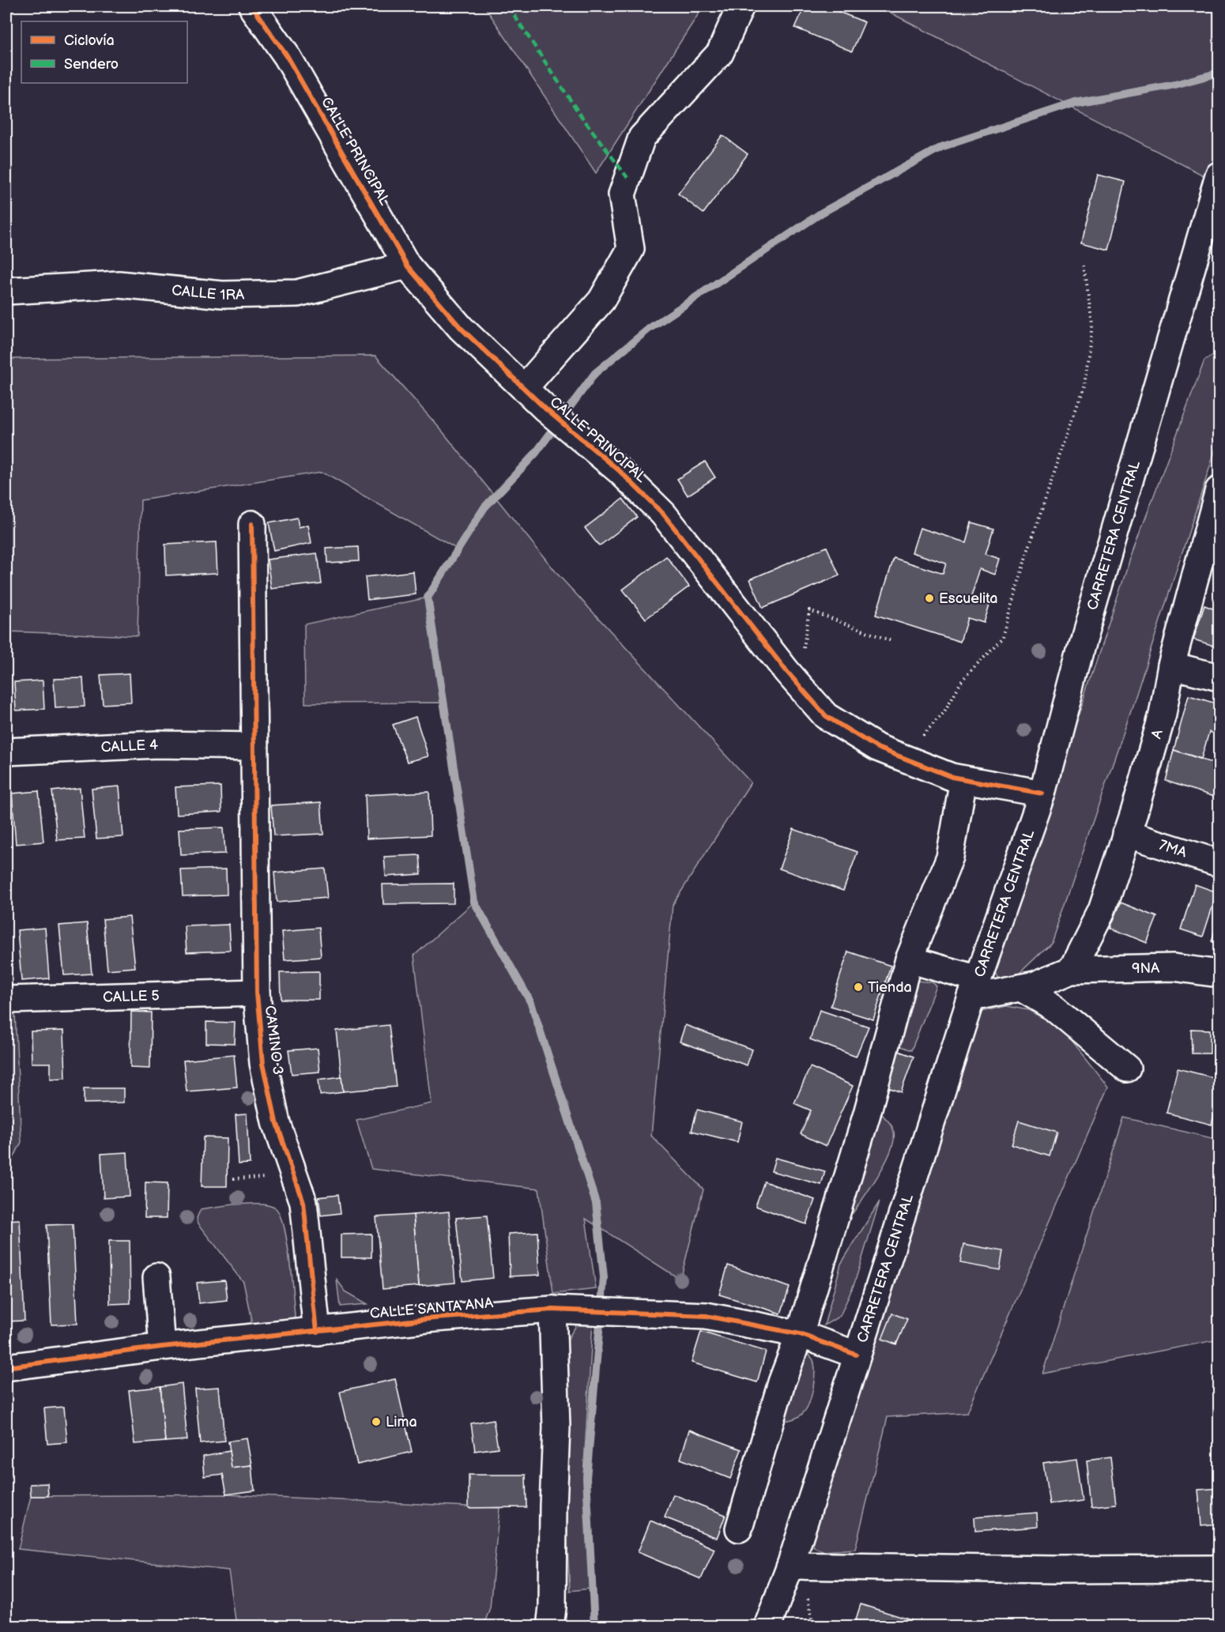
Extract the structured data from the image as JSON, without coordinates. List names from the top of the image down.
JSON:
{
  "streets": {
    "main road": [
      "CALLE PRINCIPAL",
      "CALLE 1RA",
      "CARRETERA CENTRAL",
      "A",
      "CALLE 4",
      "7MA",
      "9NA",
      "CALLE 5",
      "CAMINO 3",
      "CALLE SANTA ANA"
    ]
  },
  "crossings": [
    ["CALLE PRINCIPAL", "CALLE 1RA"],
    ["CALLE PRINCIPAL", "CARRETERA CENTRAL"],
    ["CARRETERA CENTRAL", "CALLE SANTA ANA"],
    ["A", "7MA"],
    ["A", "9NA"],
    ["CALLE 4", "CAMINO 3"],
    ["CALLE 5", "CAMINO 3"],
    ["CAMINO 3", "CALLE SANTA ANA"]
  ],
  "places": ["Escuelita", "Tienda", "Lima"],
  "legend": ["Ciclovía", "Sendero"]
}
